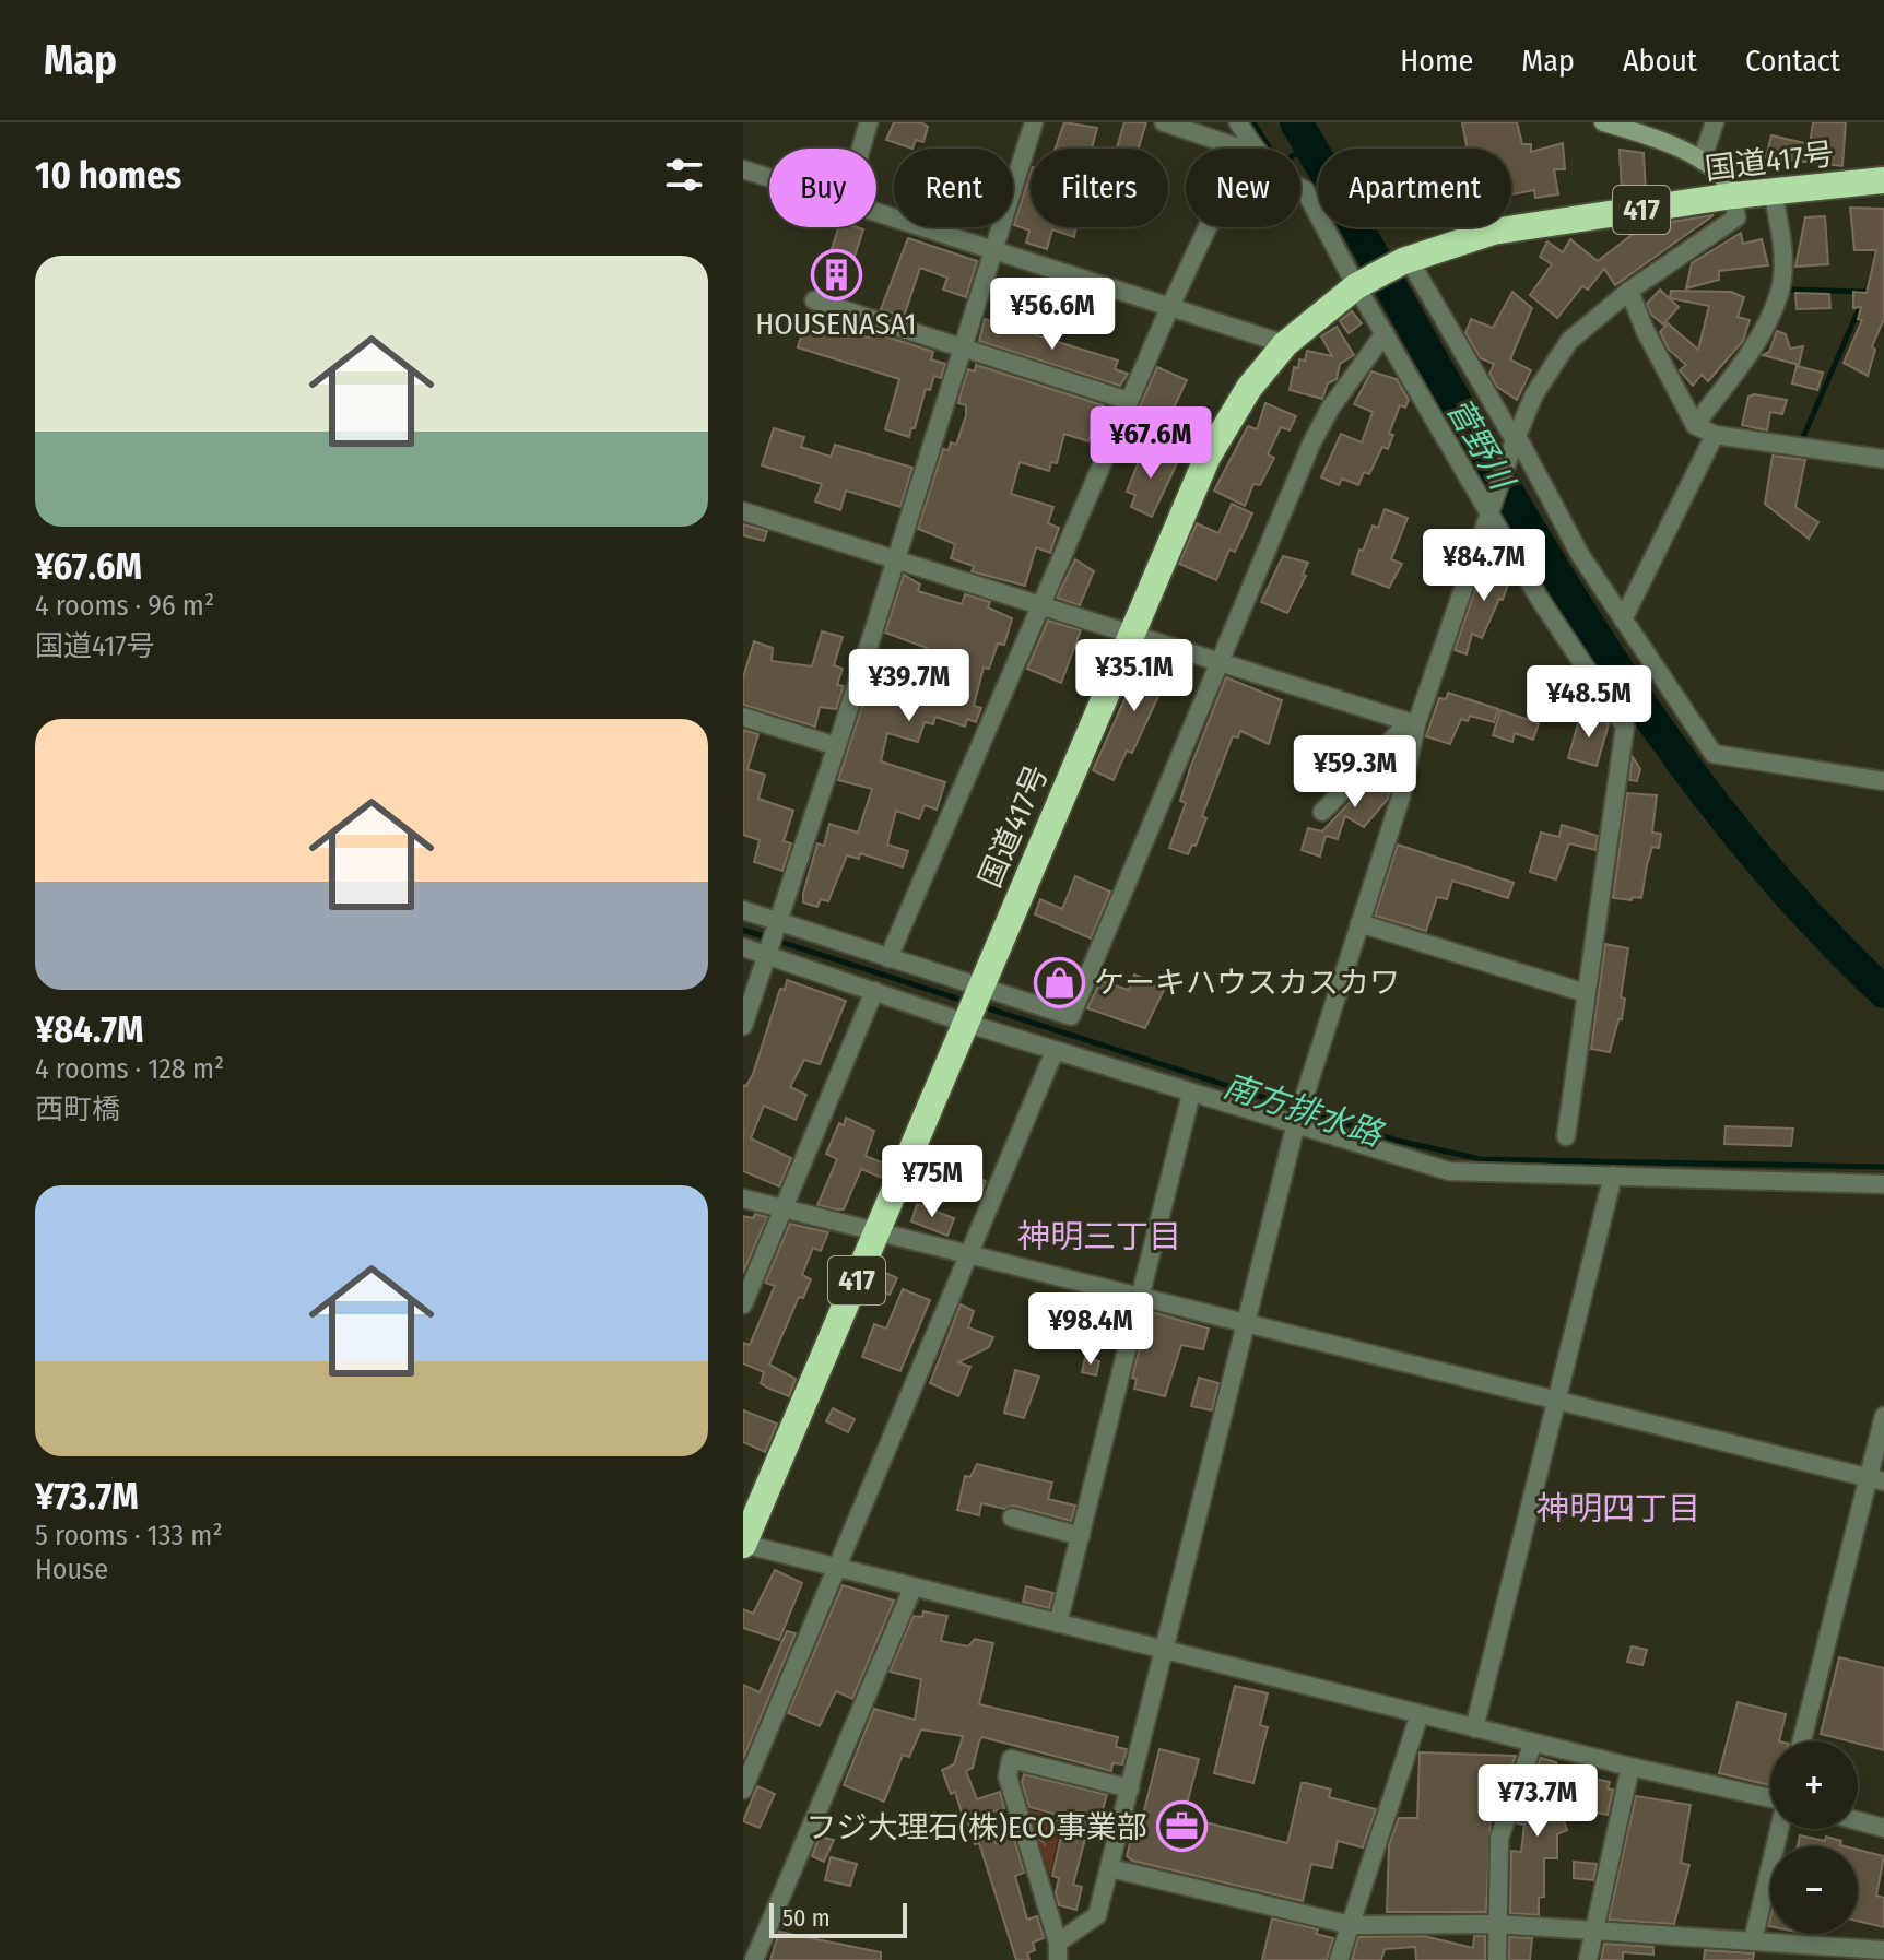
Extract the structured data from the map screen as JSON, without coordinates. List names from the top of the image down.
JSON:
{
  "streets": {
    "highway": ["国道417号", "417"]
  },
  "districts": ["神明三丁目", "神明四丁目"],
  "water": ["菅野川", "南方排水路"],
  "places": {
    "building": ["HOUSENASA1"],
    "shop": ["ケーキハウスカスカワ"],
    "office": ["フジ大理石(株)ECO事業部"]
  },
  "scale_bar": "50 m",
  "page": {
    "header": "Map",
    "nav": [
      "Home",
      "Map",
      "About",
      "Contact"
    ],
    "heading": "10 homes",
    "chip": [
      "Buy",
      "Rent",
      "Filters",
      "New",
      "Apartment"
    ],
    "list": [
      {
        "name": "¥67.6M",
        "note": "4 rooms · 96 m² · 国道417号"
      },
      {
        "name": "¥84.7M",
        "note": "4 rooms · 128 m² · 西町橋"
      },
      {
        "name": "¥73.7M",
        "note": "5 rooms · 133 m² · House"
      }
    ],
    "price": [
      "¥56.6M",
      "¥67.6M",
      "¥84.7M",
      "¥35.1M",
      "¥39.7M",
      "¥48.5M",
      "¥59.3M",
      "¥75M",
      "¥98.4M",
      "¥73.7M"
    ],
    "map_buttons": ["+", "−"],
    "scale": "50 m"
  }
}
